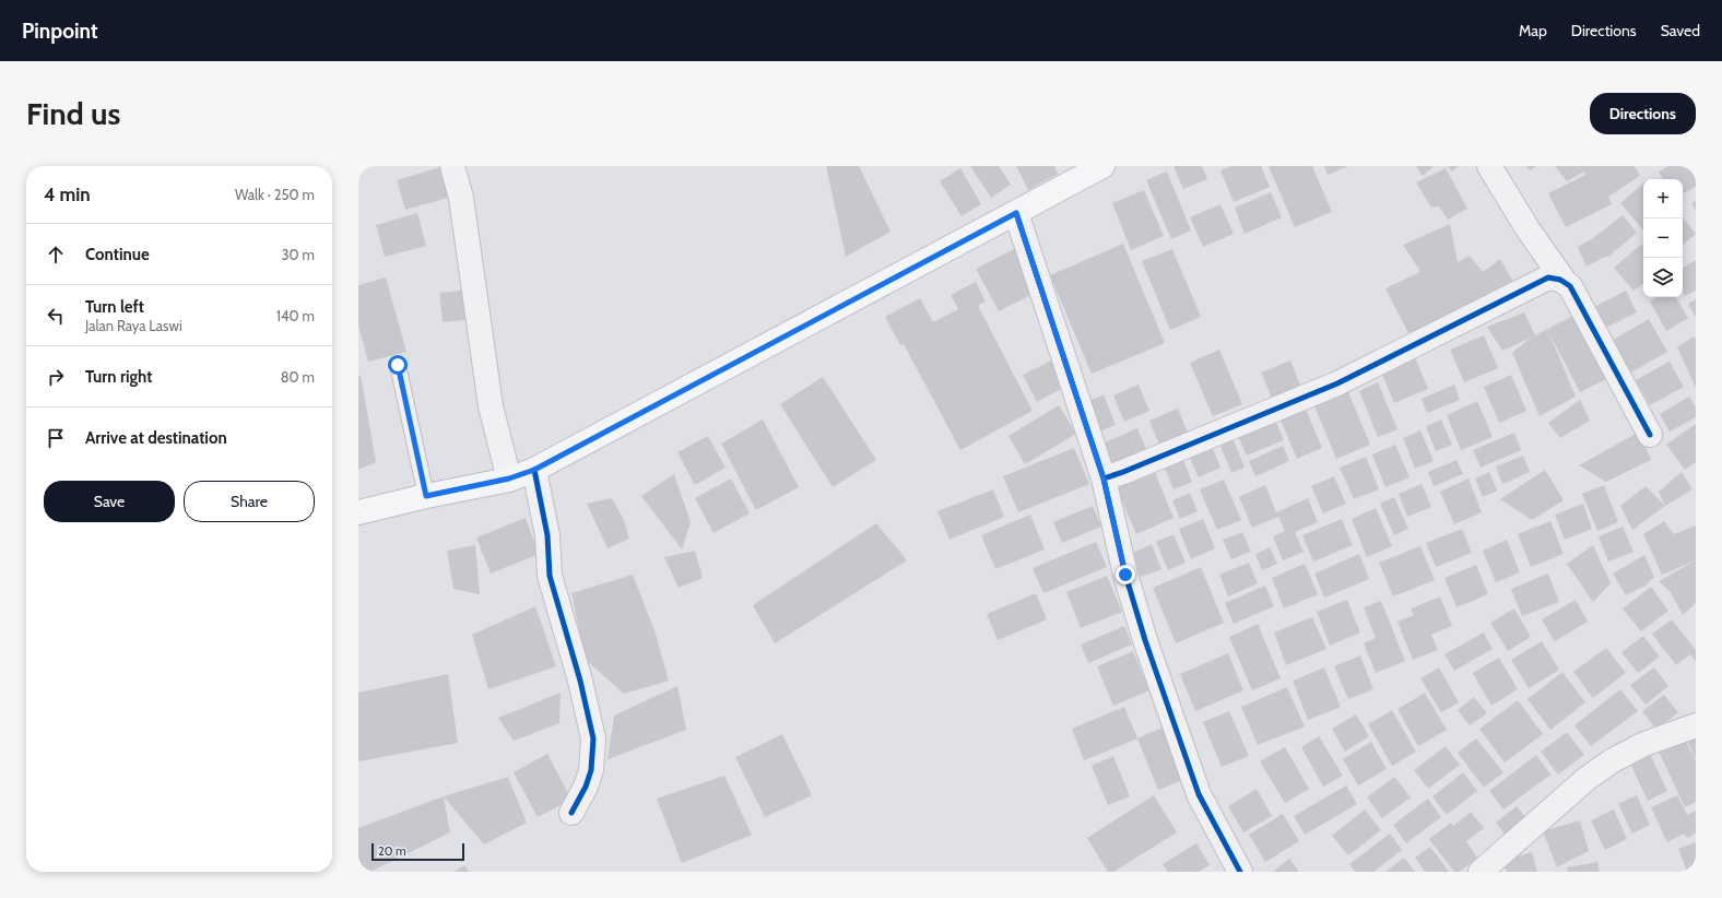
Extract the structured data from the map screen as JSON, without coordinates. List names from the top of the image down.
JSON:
{
  "scale_bar": "20 m",
  "page": {
    "header": "Pinpoint",
    "nav": ["Map", "Directions", "Saved"],
    "buttons": [
      "Directions",
      ["Save", "Share"]
    ],
    "title": "Find us",
    "heading": ["4 min", "Walk · 250 m"],
    "map_buttons": ["+", "−"],
    "list": [
      ["Continue", "30 m"],
      ["Turn left", "Jalan Raya Laswi", "140 m"],
      ["Turn right", "80 m"],
      "Arrive at destination"
    ],
    "scale": "20 m"
  }
}
